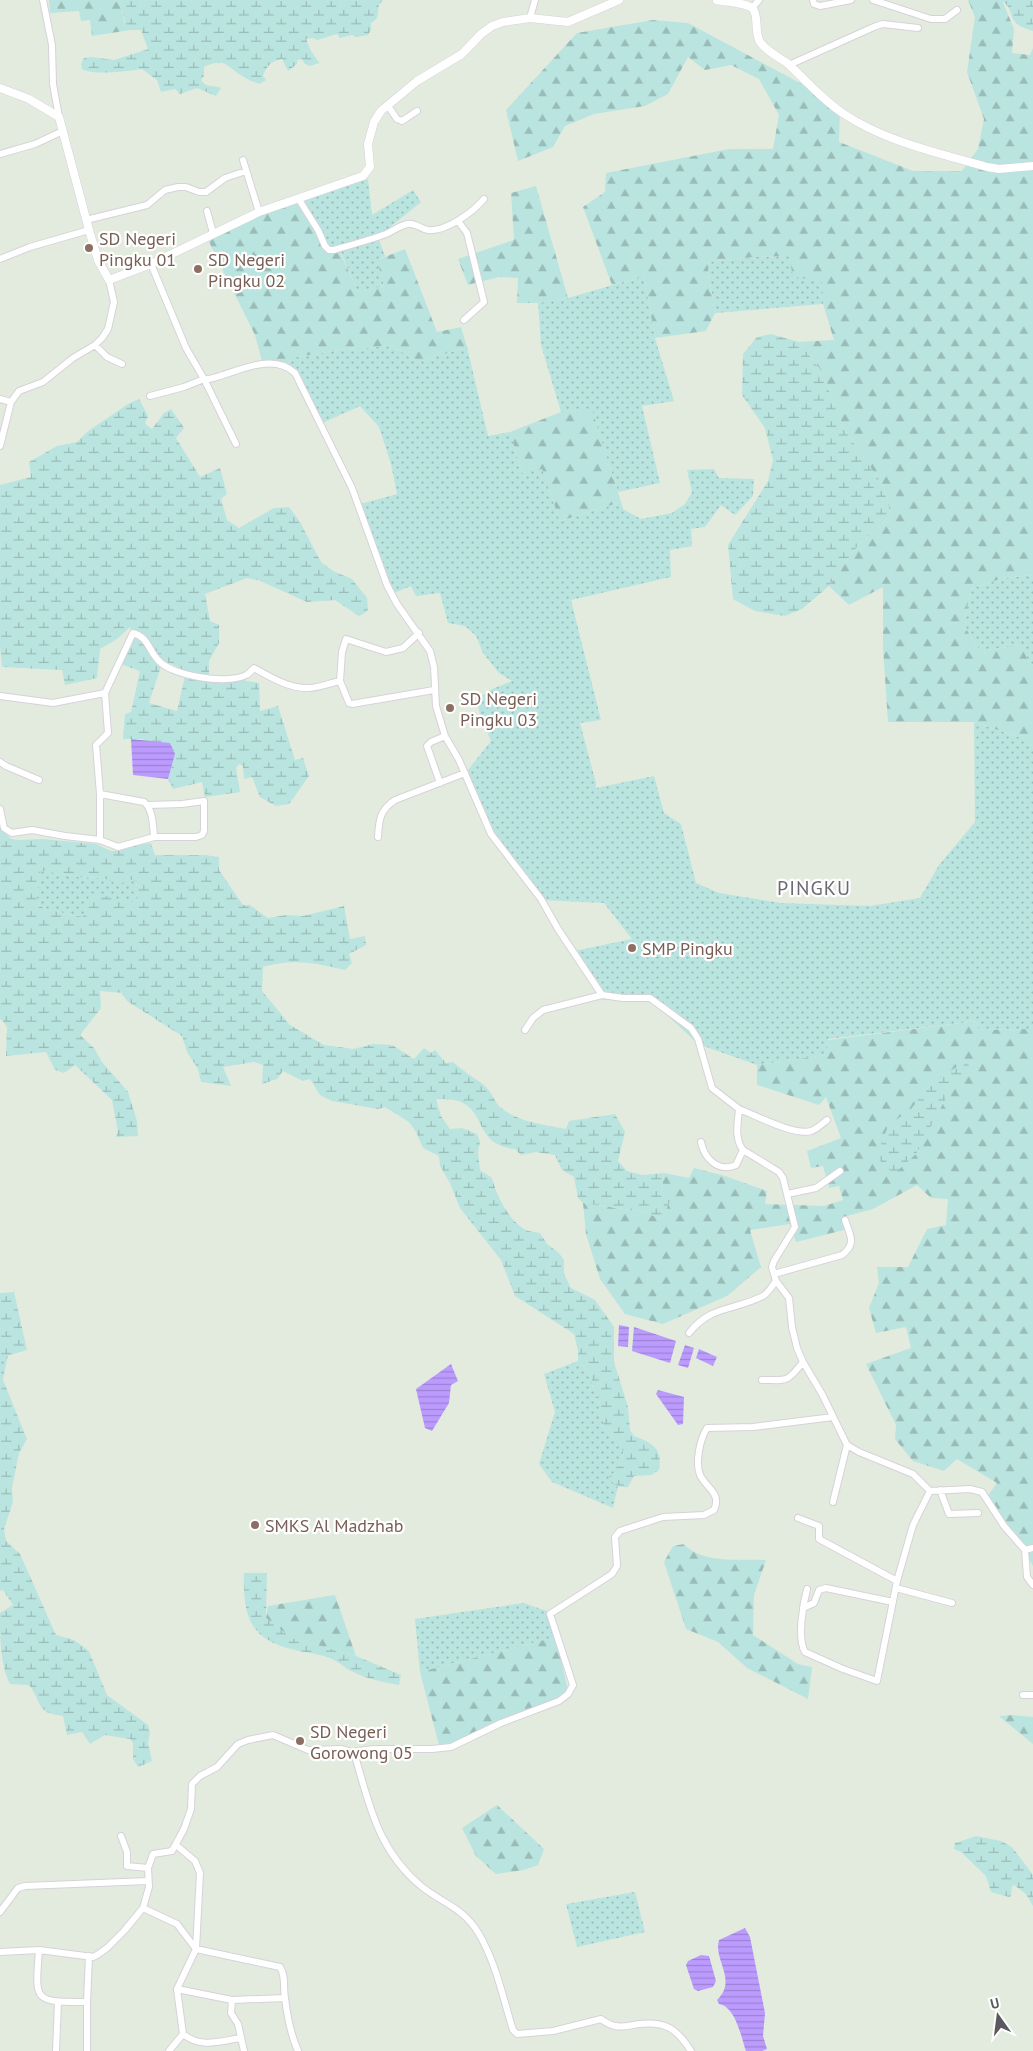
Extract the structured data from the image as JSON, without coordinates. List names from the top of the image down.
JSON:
{
  "districts": ["PINGKU"],
  "places": [
    "SD Negeri Pingku 01",
    "SD Negeri Pingku 02",
    "SD Negeri Pingku 03",
    "SMP Pingku",
    "SMKS Al Madzhab",
    "SD Negeri Gorowong 05"
  ],
  "north": "top"
}
